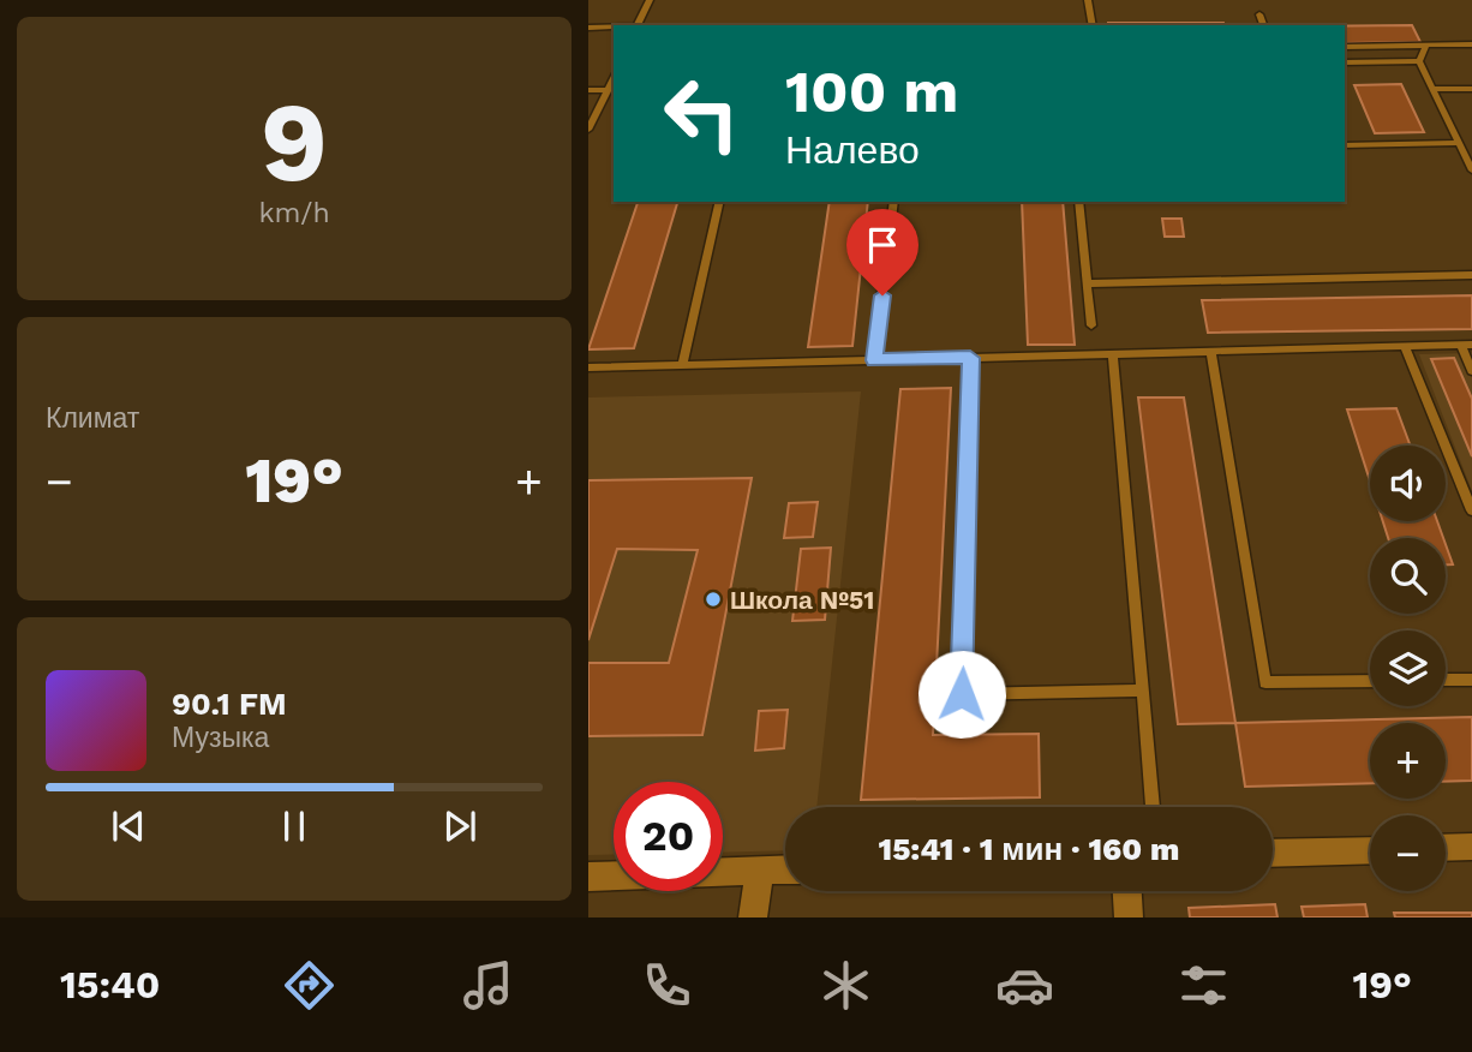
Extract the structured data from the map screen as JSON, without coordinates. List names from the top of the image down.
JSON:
{
  "places": ["Школа №51"],
  "page": {
    "tile": [
      ["9", "km/h"],
      "Климат"
    ],
    "turn": ["100 m", "Налево"],
    "map_buttons": ["+", "−"],
    "heat": ["−", "19°", "+"],
    "song": ["90.1 FM", "Музыка"],
    "limit": "20",
    "trip": "15:41 · 1 мин · 160 m",
    "tabs": ["15:40", "19°"]
  }
}
